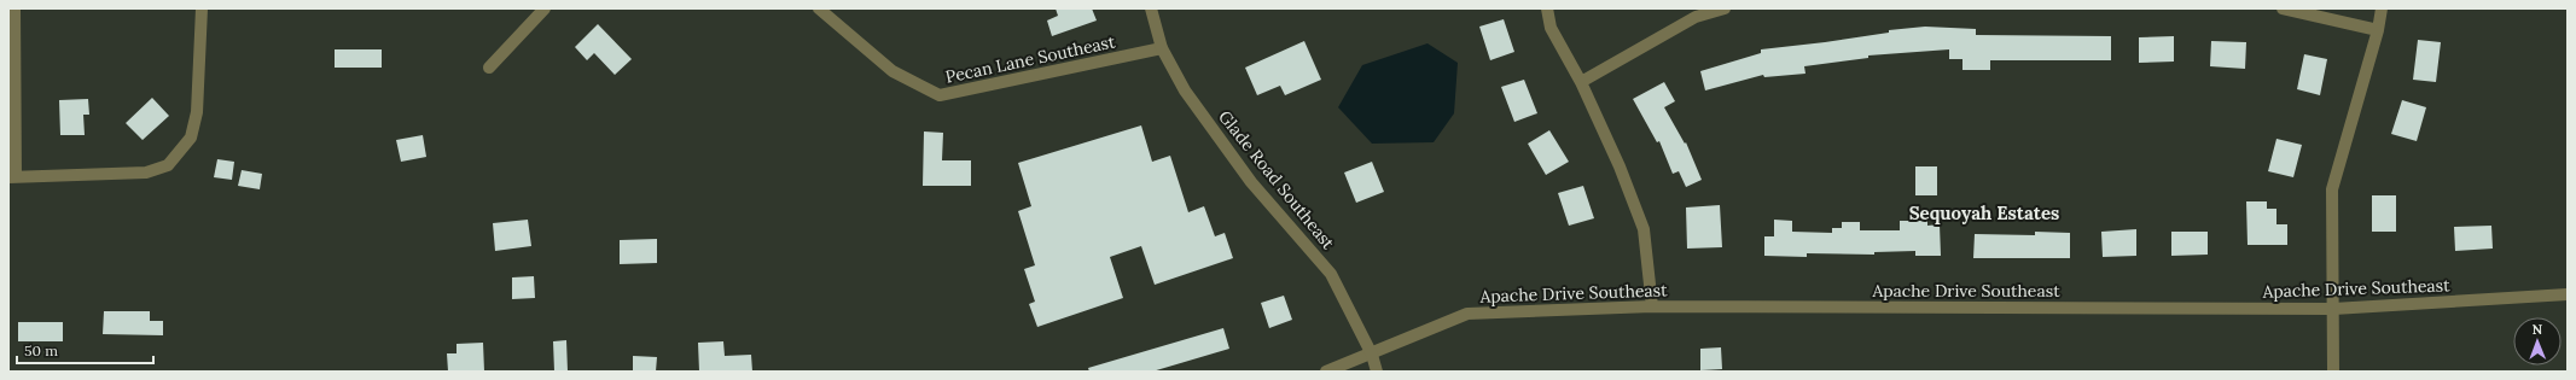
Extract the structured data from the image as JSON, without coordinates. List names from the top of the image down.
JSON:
{
  "streets": {
    "street": ["Pecan Lane Southeast", "Glade Road Southeast", "Apache Drive Southeast"]
  },
  "crossings": [
    ["Pecan Lane Southeast", "Glade Road Southeast"],
    ["Glade Road Southeast", "Apache Drive Southeast"]
  ],
  "districts": ["Sequoyah Estates"],
  "scale_bar": "50 m",
  "north": "top"
}
